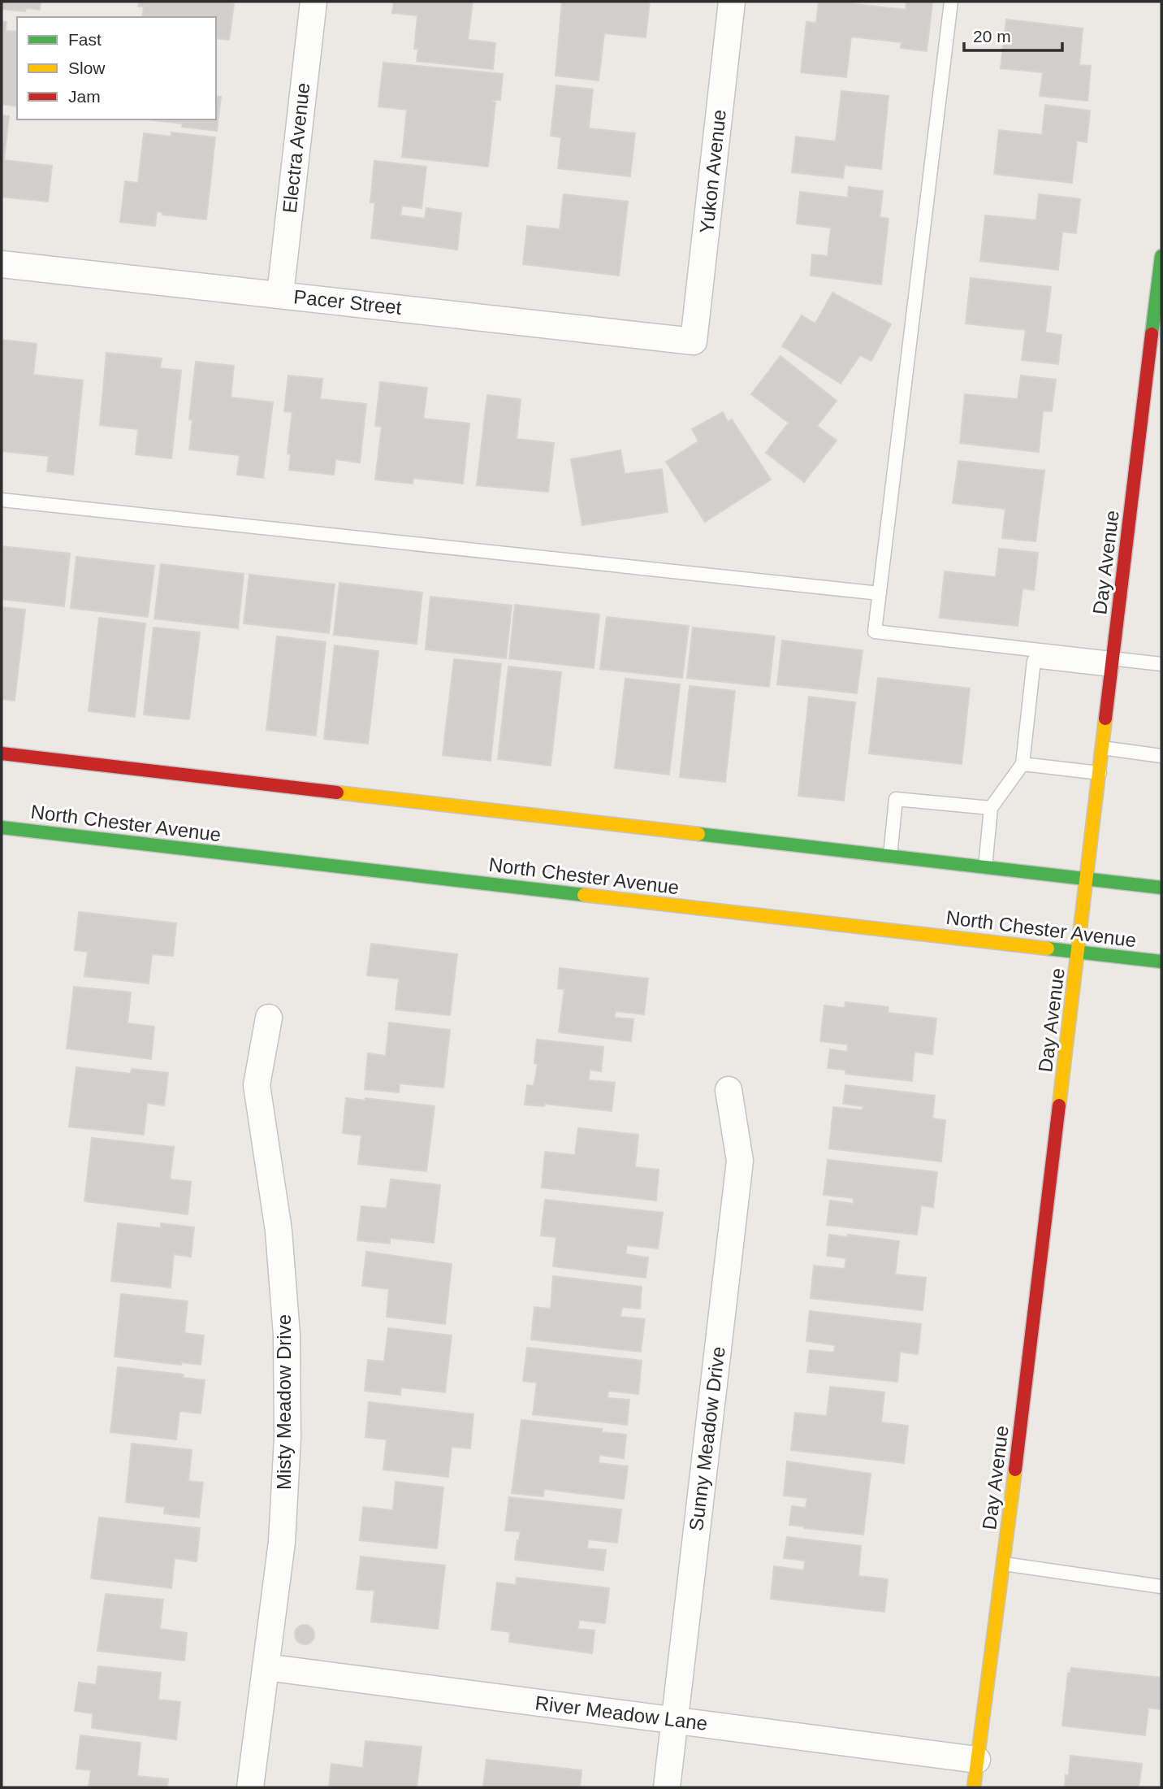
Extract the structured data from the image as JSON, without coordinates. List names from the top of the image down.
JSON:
{
  "streets": {
    "main road": ["Day Avenue", "North Chester Avenue"],
    "street": [
      "Electra Avenue",
      "Yukon Avenue",
      "Pacer Street",
      "Misty Meadow Drive",
      "Sunny Meadow Drive",
      "River Meadow Lane"
    ]
  },
  "crossings": [
    ["Electra Avenue", "Pacer Street"],
    ["Yukon Avenue", "Pacer Street"],
    ["Day Avenue", "North Chester Avenue"],
    ["Day Avenue", "River Meadow Lane"],
    ["Misty Meadow Drive", "River Meadow Lane"],
    ["Sunny Meadow Drive", "River Meadow Lane"]
  ],
  "legend": ["Fast", "Slow", "Jam"],
  "scale_bar": "20 m"
}
